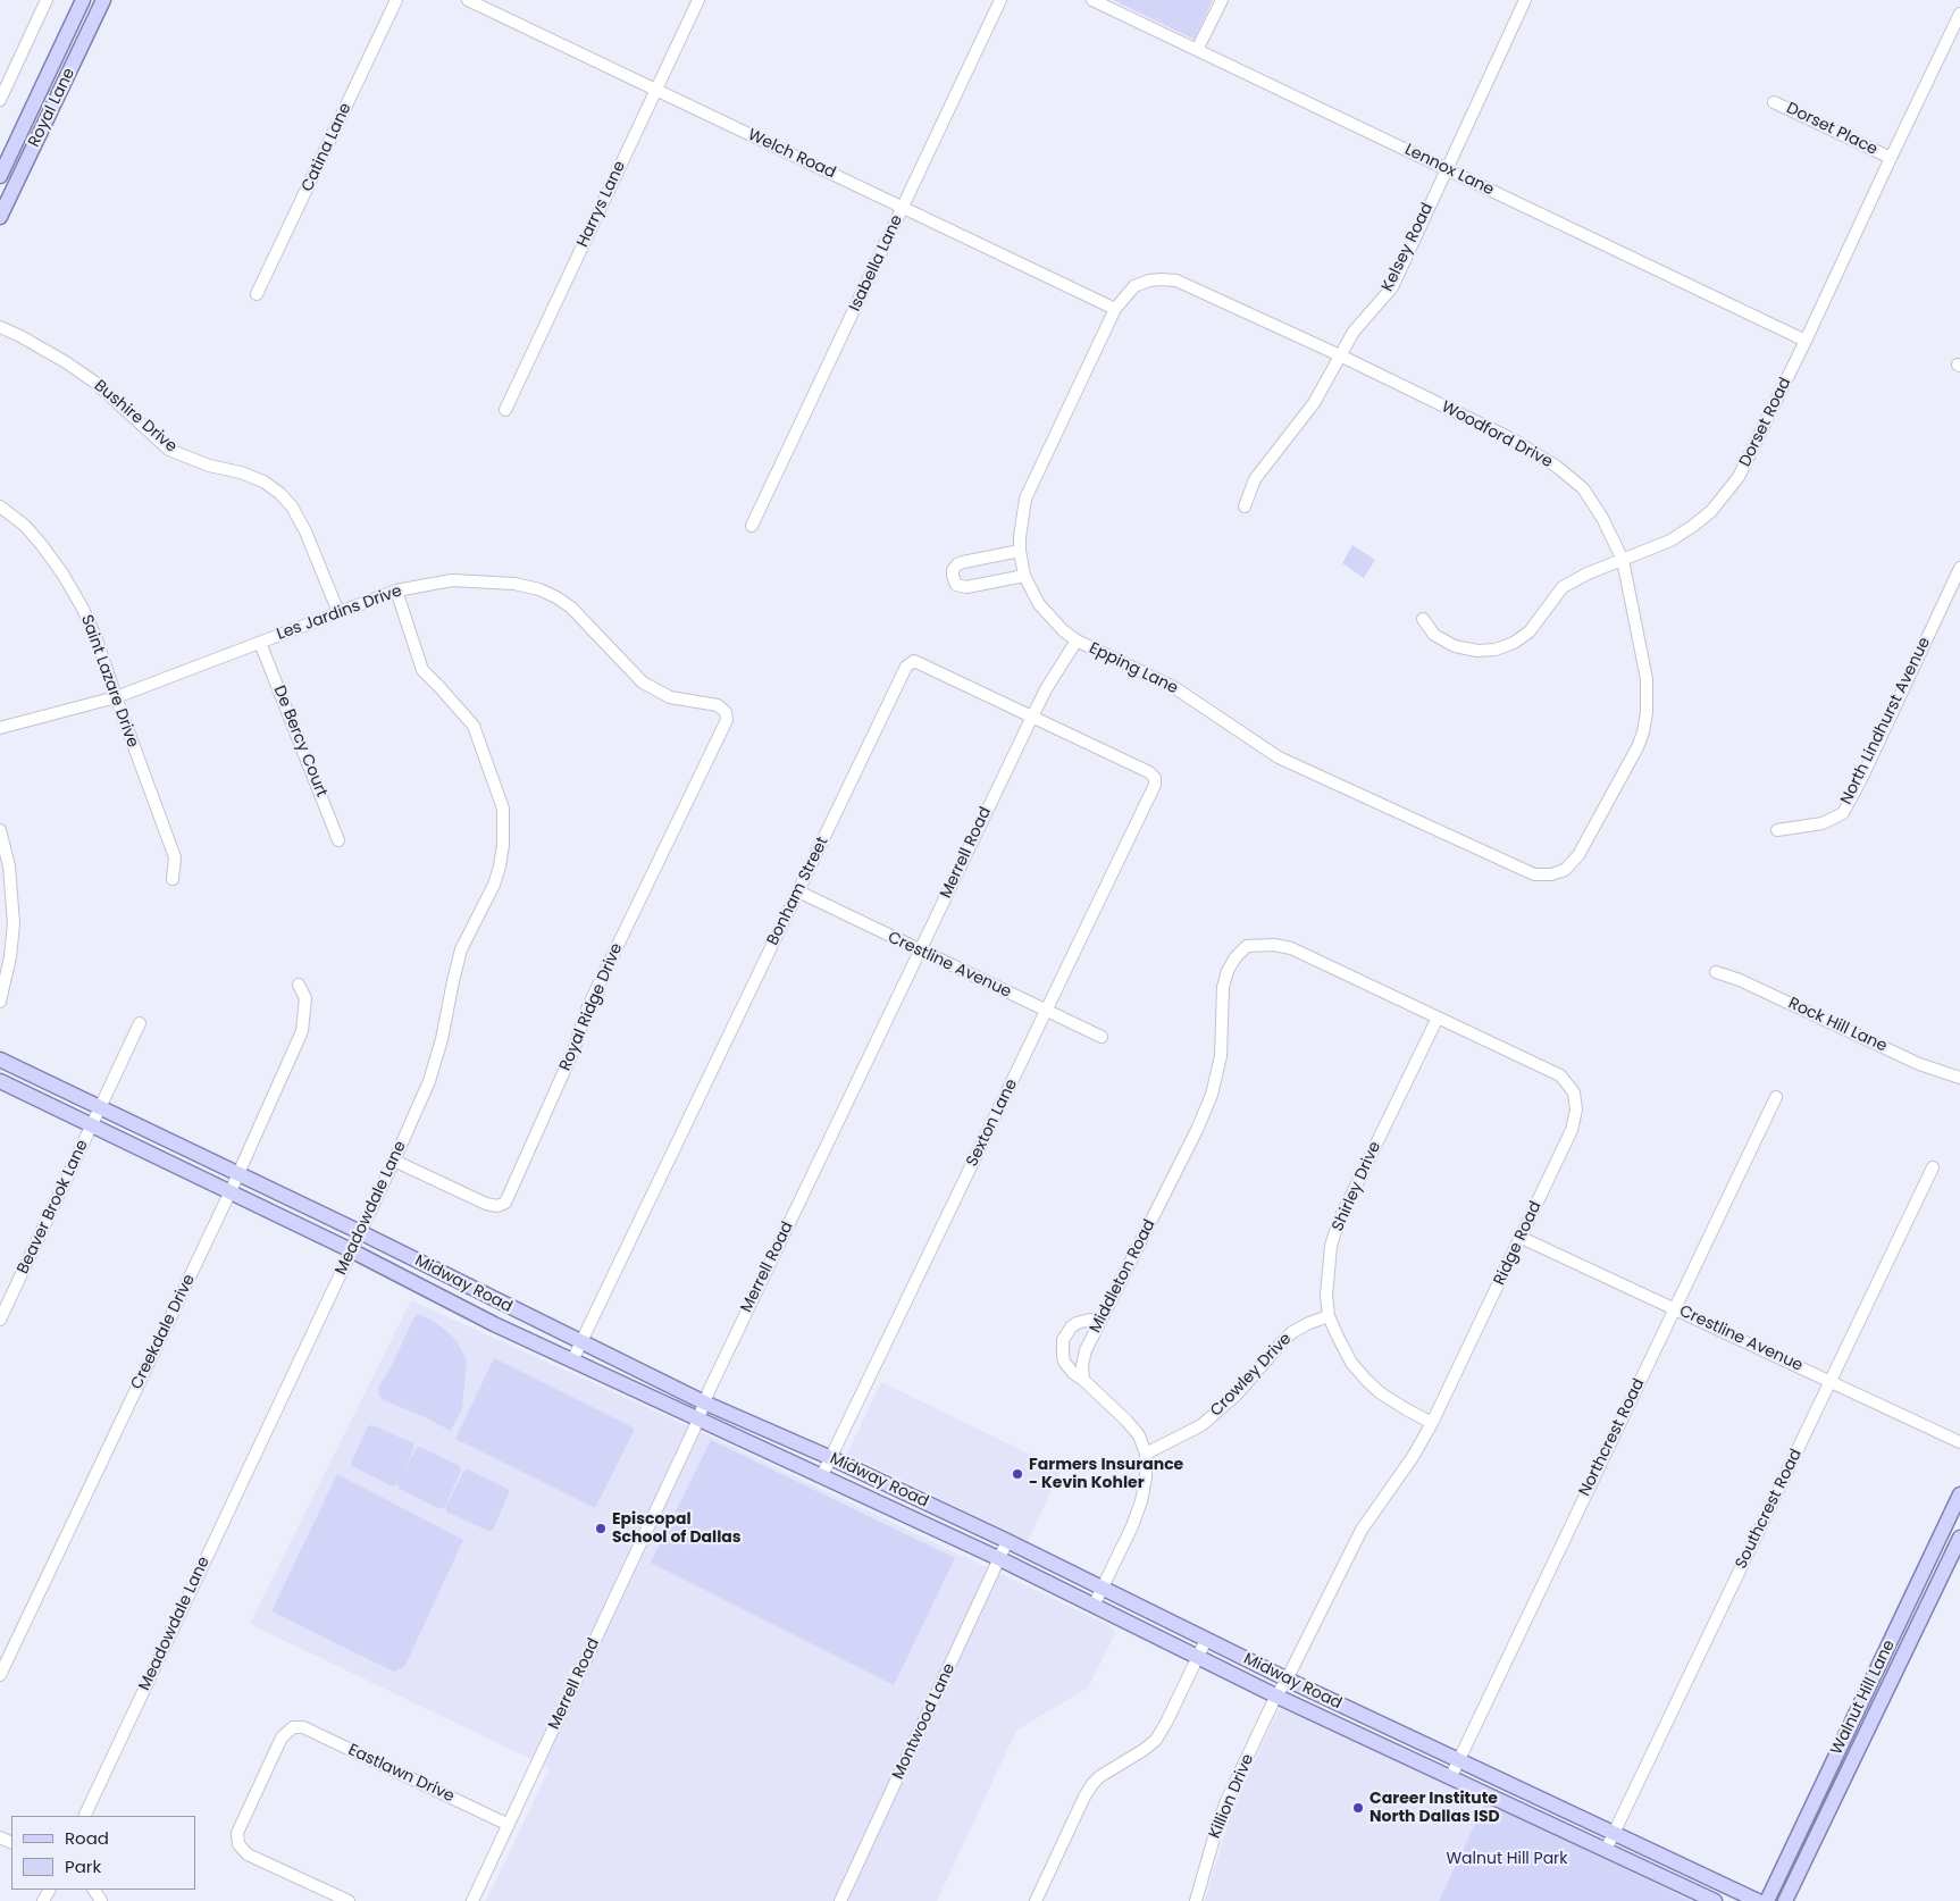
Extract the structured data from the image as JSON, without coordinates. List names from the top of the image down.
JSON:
{
  "streets": {
    "main road": ["Royal Lane", "Midway Road", "Walnut Hill Lane"],
    "street": [
      "Dorset Place",
      "Catina Lane",
      "Welch Road",
      "Lennox Lane",
      "Harrys Lane",
      "Kelsey Road",
      "Isabella Lane",
      "Bushire Drive",
      "Dorset Road",
      "Woodford Drive",
      "Les Jardins Drive",
      "Epping Lane",
      "Saint Lazare Drive",
      "North Lindhurst Avenue",
      "De Bercy Court",
      "Merrell Road",
      "Bonham Street",
      "Crestline Avenue",
      "Royal Ridge Drive",
      "Rock Hill Lane",
      "Sexton Lane",
      "Shirley Drive",
      "Beaver Brook Lane",
      "Meadowdale Lane",
      "Ridge Road",
      "Middleton Road",
      "Creekdale Drive",
      "Crowley Drive",
      "Northcrest Road",
      "Southcrest Road",
      "Montwood Lane",
      "Eastlawn Drive",
      "Killion Drive"
    ]
  },
  "crossings": [
    ["Dorset Place", "Dorset Road"],
    ["Welch Road", "Harrys Lane"],
    ["Welch Road", "Isabella Lane"],
    ["Welch Road", "Woodford Drive"],
    ["Welch Road", "Epping Lane"],
    ["Lennox Lane", "Kelsey Road"],
    ["Lennox Lane", "Dorset Road"],
    ["Kelsey Road", "Woodford Drive"],
    ["Bushire Drive", "Les Jardins Drive"],
    ["Dorset Road", "Woodford Drive"],
    ["Woodford Drive", "Epping Lane"],
    ["Les Jardins Drive", "Saint Lazare Drive"],
    ["Les Jardins Drive", "De Bercy Court"],
    ["Les Jardins Drive", "Royal Ridge Drive"],
    ["Les Jardins Drive", "Meadowdale Lane"],
    ["Epping Lane", "Merrell Road"],
    ["Merrell Road", "Bonham Street"],
    ["Merrell Road", "Crestline Avenue"],
    ["Merrell Road", "Midway Road"],
    ["Merrell Road", "Eastlawn Drive"],
    ["Bonham Street", "Crestline Avenue"],
    ["Bonham Street", "Sexton Lane"],
    ["Bonham Street", "Midway Road"],
    ["Crestline Avenue", "Sexton Lane"],
    ["Crestline Avenue", "Ridge Road"],
    ["Crestline Avenue", "Northcrest Road"],
    ["Crestline Avenue", "Southcrest Road"],
    ["Royal Ridge Drive", "Meadowdale Lane"],
    ["Sexton Lane", "Midway Road"],
    ["Shirley Drive", "Ridge Road"],
    ["Shirley Drive", "Crowley Drive"],
    ["Beaver Brook Lane", "Midway Road"],
    ["Meadowdale Lane", "Midway Road"],
    ["Ridge Road", "Middleton Road"],
    ["Ridge Road", "Midway Road"],
    ["Ridge Road", "Killion Drive"],
    ["Midway Road", "Creekdale Drive"],
    ["Midway Road", "Northcrest Road"],
    ["Midway Road", "Southcrest Road"],
    ["Midway Road", "Montwood Lane"],
    ["Midway Road", "Killion Drive"]
  ],
  "parks": ["Walnut Hill Park"],
  "places": ["Farmers Insurance - Kevin Kohler", "Episcopal School of Dallas", "Career Institute North Dallas ISD"],
  "legend": ["Road", "Park"]
}
